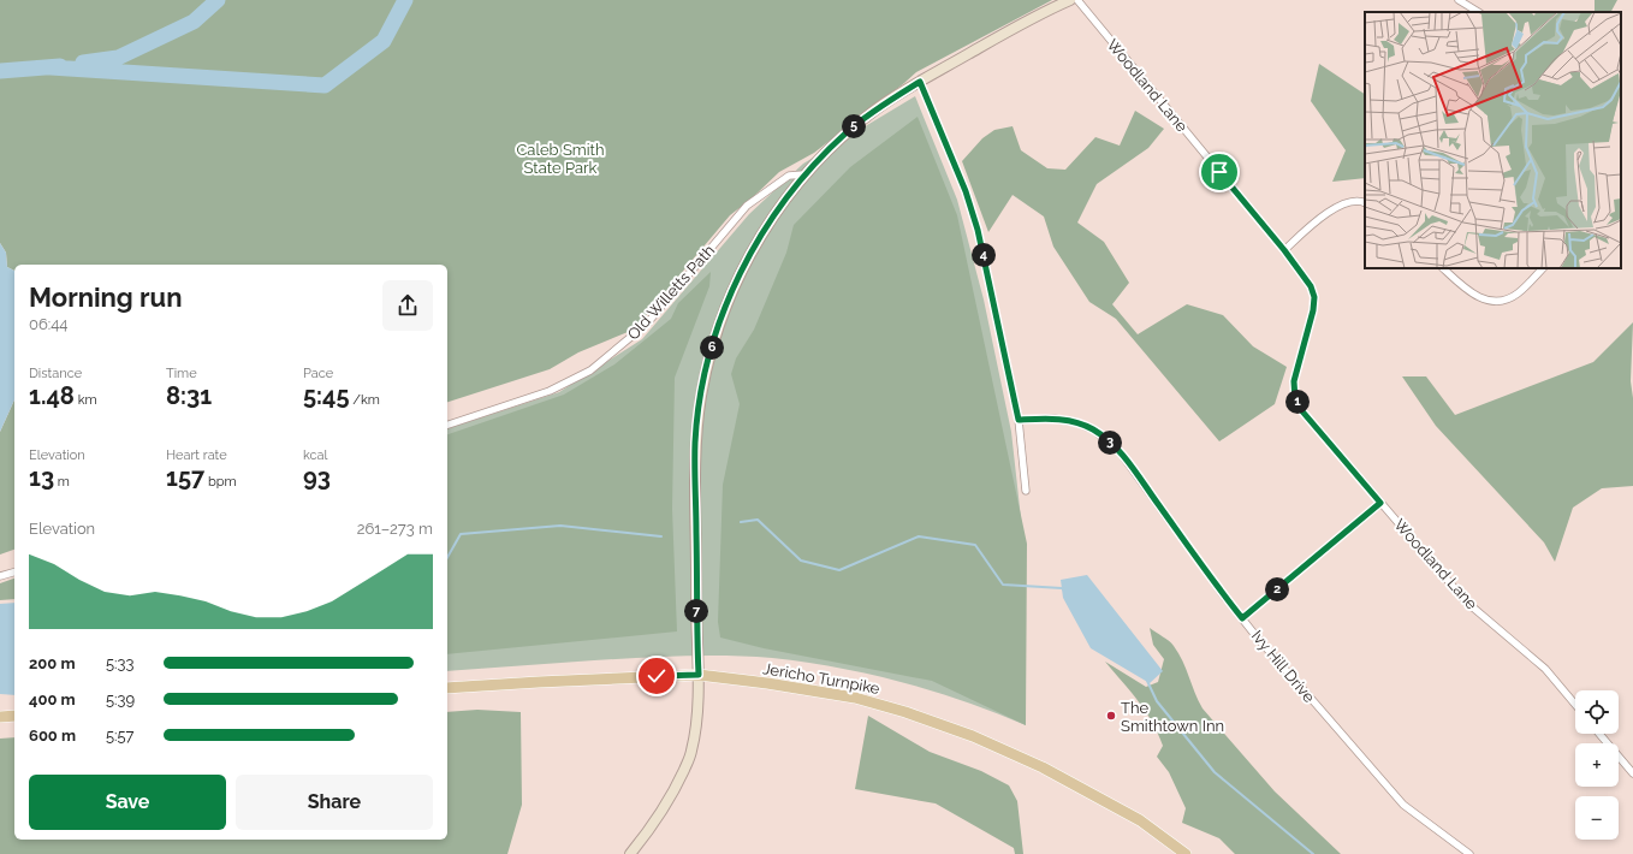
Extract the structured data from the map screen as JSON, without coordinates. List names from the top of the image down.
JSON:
{
  "streets": {
    "main road": ["Jericho Turnpike"],
    "street": ["Woodland Lane", "Old Willetts Path", "Ivy Hill Drive"]
  },
  "parks": ["Caleb Smith State Park"],
  "places": ["The Smithtown Inn"],
  "page": {
    "pins": [
      "5",
      "4",
      "6",
      "1",
      "3",
      "2",
      "7"
    ],
    "heading": ["Morning run", "06:44"],
    "stats": [
      ["Distance", "1.48 km"],
      ["Time", "8:31"],
      ["Pace", "5:45 /km"],
      ["Elevation", "13 m"],
      ["Heart rate", "157 bpm"],
      ["kcal", "93"]
    ],
    "chart": ["Elevation", "261–273 m"],
    "list": [
      {
        "name": "200 m",
        "note": "5:33"
      },
      {
        "name": "400 m",
        "note": "5:39"
      },
      {
        "name": "600 m",
        "note": "5:57"
      }
    ],
    "map_buttons": ["+", "−"],
    "buttons": ["Save", "Share"]
  }
}
